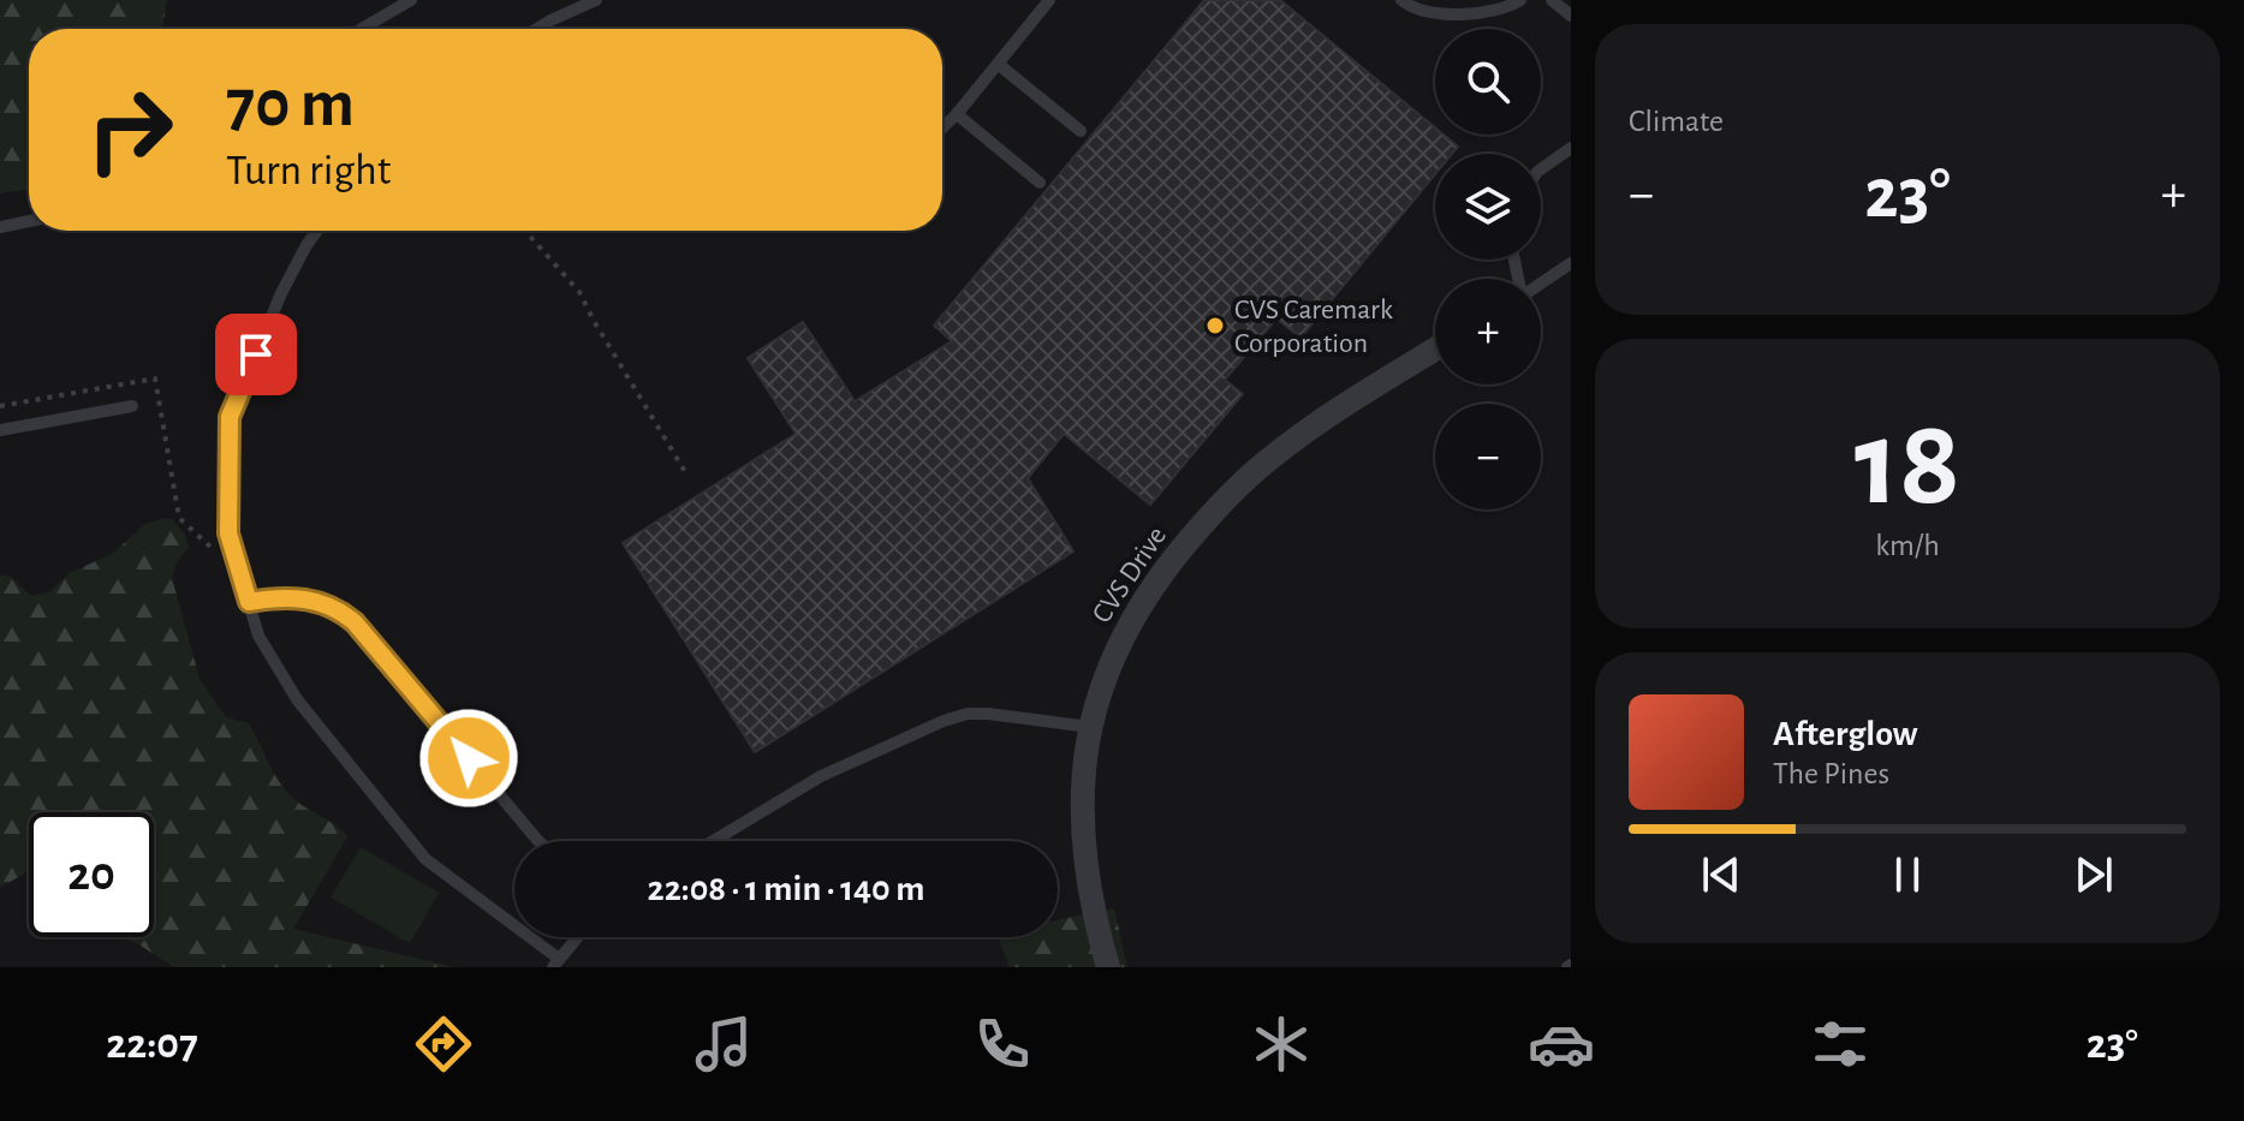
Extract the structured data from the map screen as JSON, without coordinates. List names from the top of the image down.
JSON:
{
  "streets": {
    "street": ["CVS Drive"]
  },
  "places": ["CVS Caremark Corporation"],
  "page": {
    "tile": [
      "Climate",
      ["18", "km/h"]
    ],
    "map_buttons": ["+", "−"],
    "turn": ["70 m", "Turn right"],
    "heat": ["−", "23°", "+"],
    "song": ["Afterglow", "The Pines"],
    "limit": "20",
    "trip": "22:08 · 1 min · 140 m",
    "tabs": ["22:07", "23°"]
  }
}
